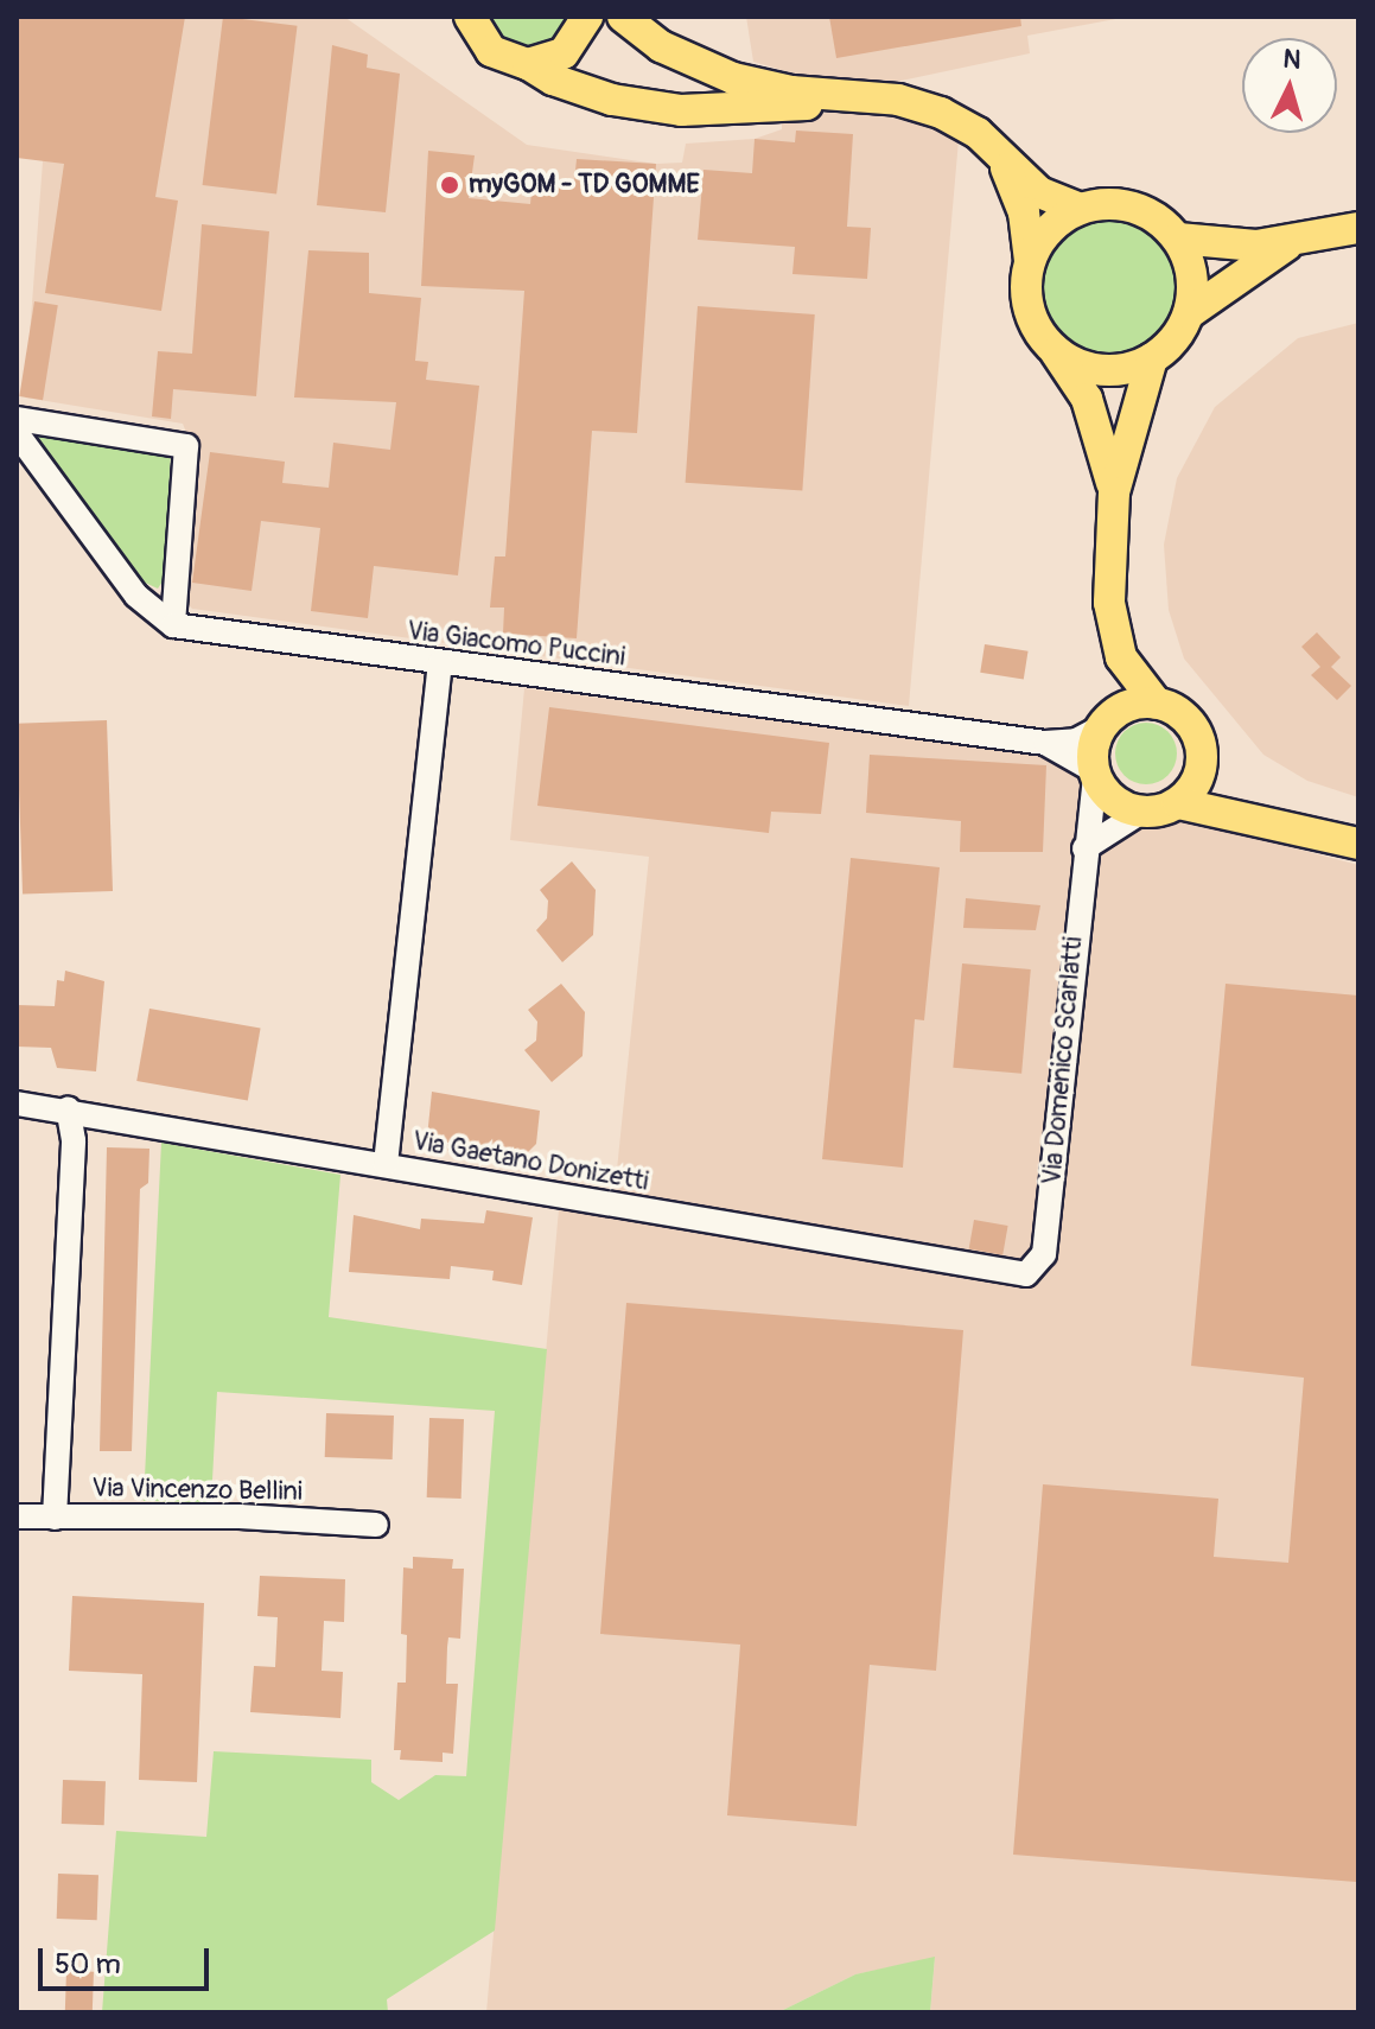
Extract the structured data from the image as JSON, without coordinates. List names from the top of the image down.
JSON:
{
  "streets": {
    "street": [
      "Via Giacomo Puccini",
      "Via Domenico Scarlatti",
      "Via Gaetano Donizetti",
      "Via Vincenzo Bellini"
    ]
  },
  "crossings": [
    ["Via Giacomo Puccini", "Via Domenico Scarlatti"],
    ["Via Domenico Scarlatti", "Via Gaetano Donizetti"]
  ],
  "places": ["myGOM - TD GOMME"],
  "scale_bar": "50 m",
  "north": "top"
}
